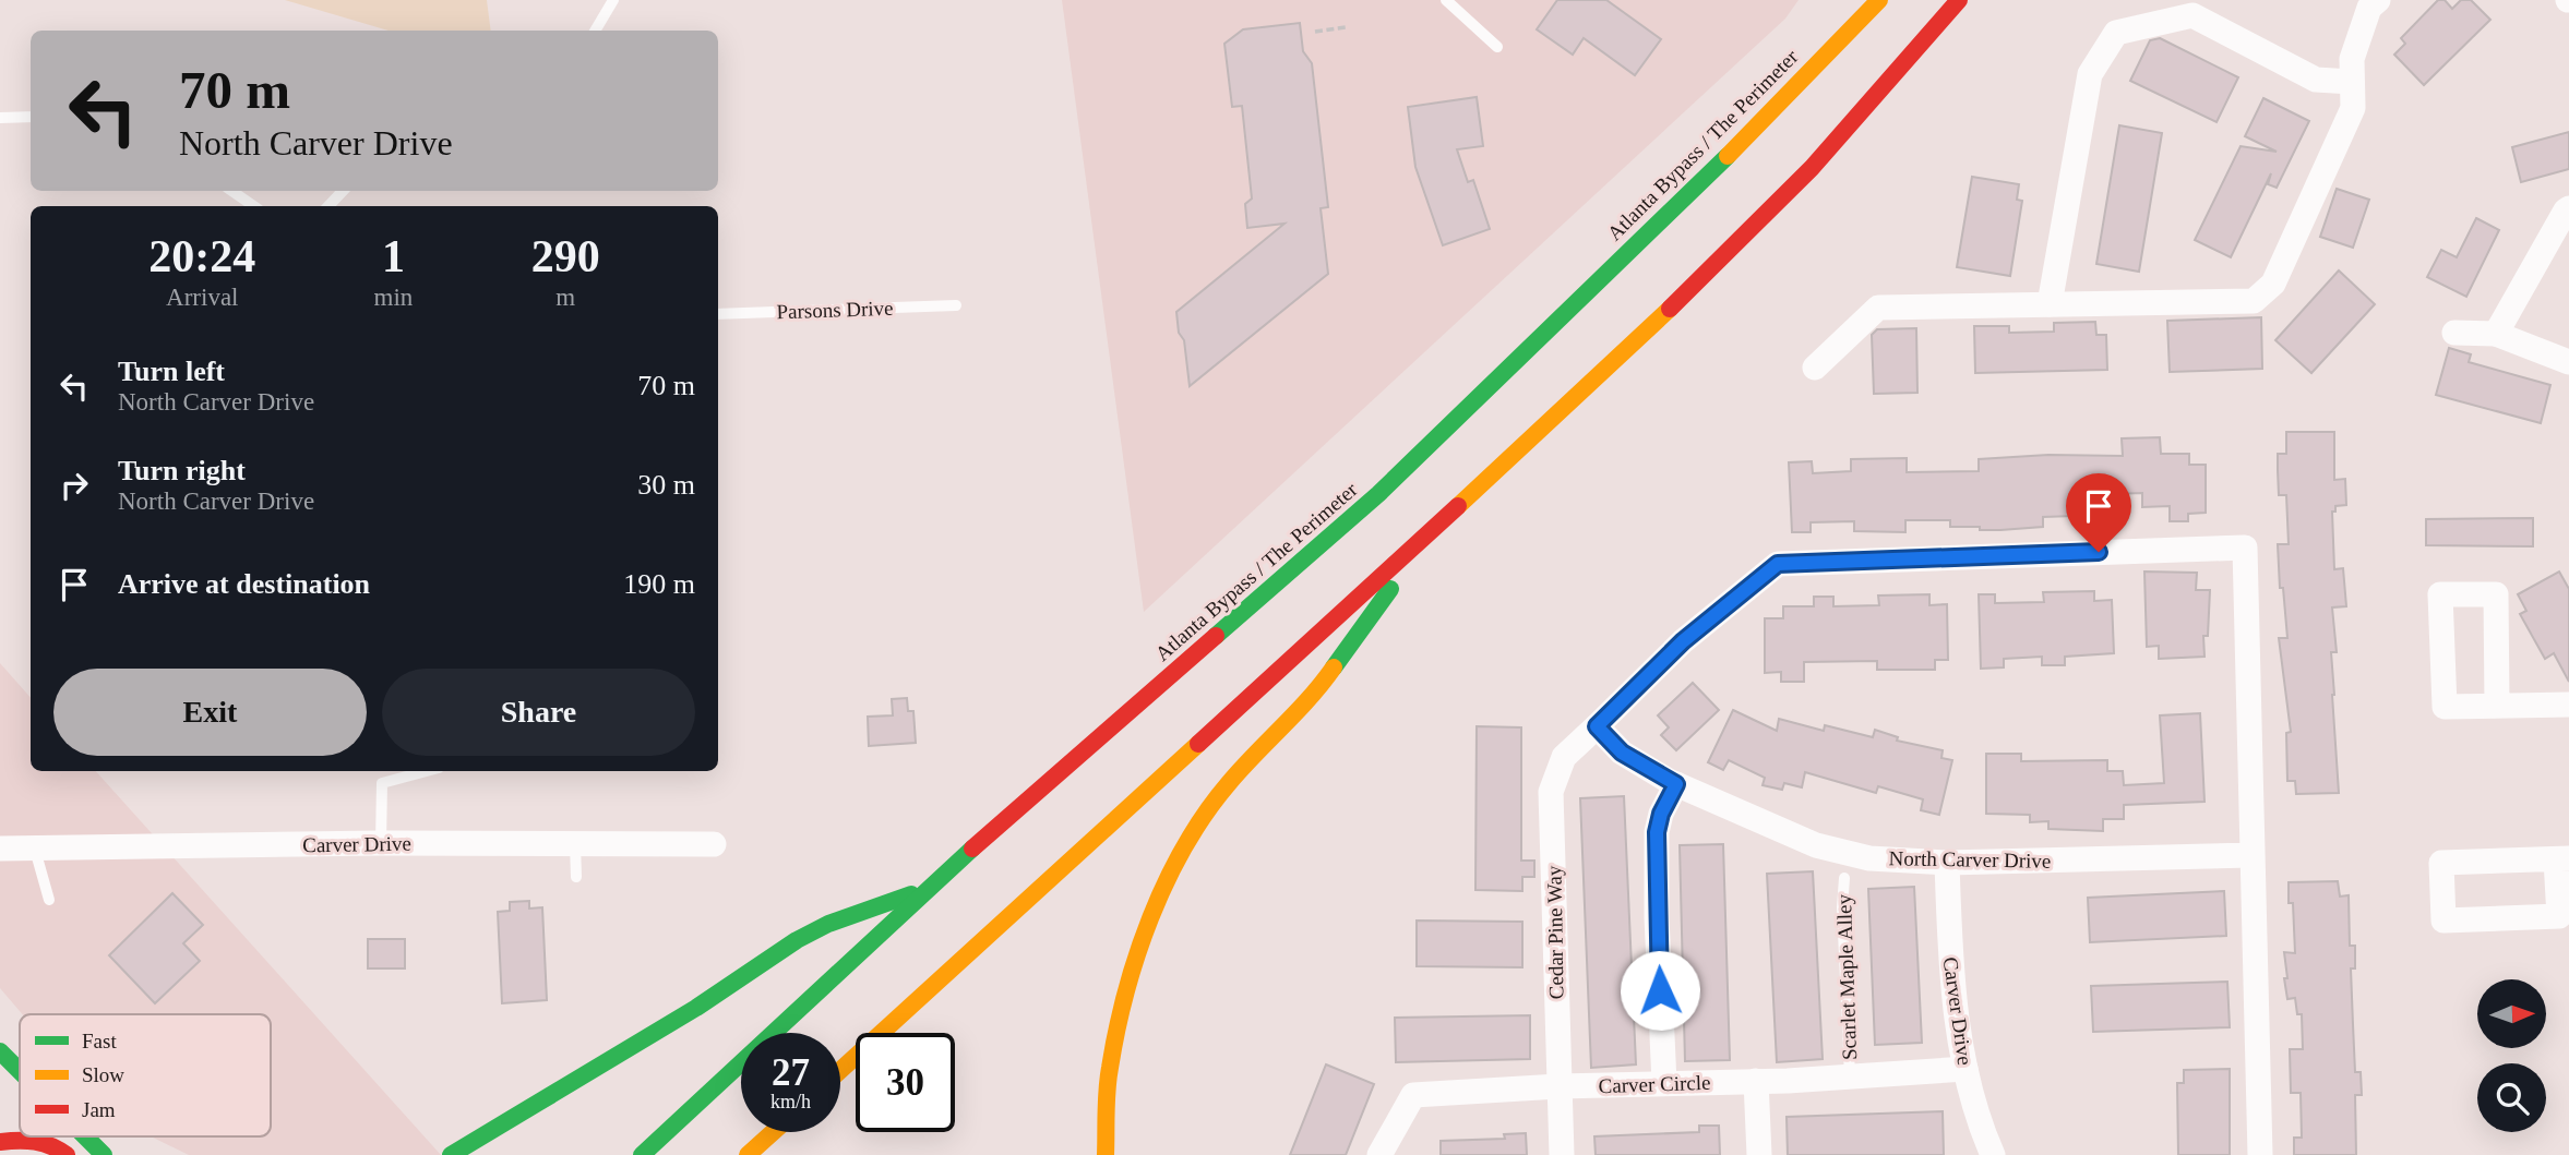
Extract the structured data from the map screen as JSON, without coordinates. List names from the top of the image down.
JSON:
{
  "streets": {
    "highway": ["Atlanta Bypass / The Perimeter"],
    "street": [
      "Carver Drive",
      "North Carver Drive",
      "Cedar Pine Way",
      "Carver Circle"
    ],
    "lane": ["Parsons Drive", "Scarlet Maple Alley"]
  },
  "crossings": [
    ["Carver Drive", "North Carver Drive"],
    ["Carver Drive", "Carver Circle"],
    ["North Carver Drive", "Cedar Pine Way"],
    ["Cedar Pine Way", "Carver Circle"],
    ["Scarlet Maple Alley", "Carver Circle"]
  ],
  "legend": ["Fast", "Slow", "Jam"],
  "north": "right",
  "page": {
    "turn": ["70 m", "North Carver Drive"],
    "eta": [
      "20:24",
      "Arrival",
      "1",
      "min",
      "290",
      "m"
    ],
    "list": [
      {
        "name": "Turn left",
        "note": "North Carver Drive",
        "value": "70 m"
      },
      {
        "name": "Turn right",
        "note": "North Carver Drive",
        "value": "30 m"
      },
      {
        "name": "Arrive at destination",
        "value": "190 m"
      }
    ],
    "buttons": ["Exit", "Share"],
    "speed": "27 km/h",
    "limit": "30"
  }
}
